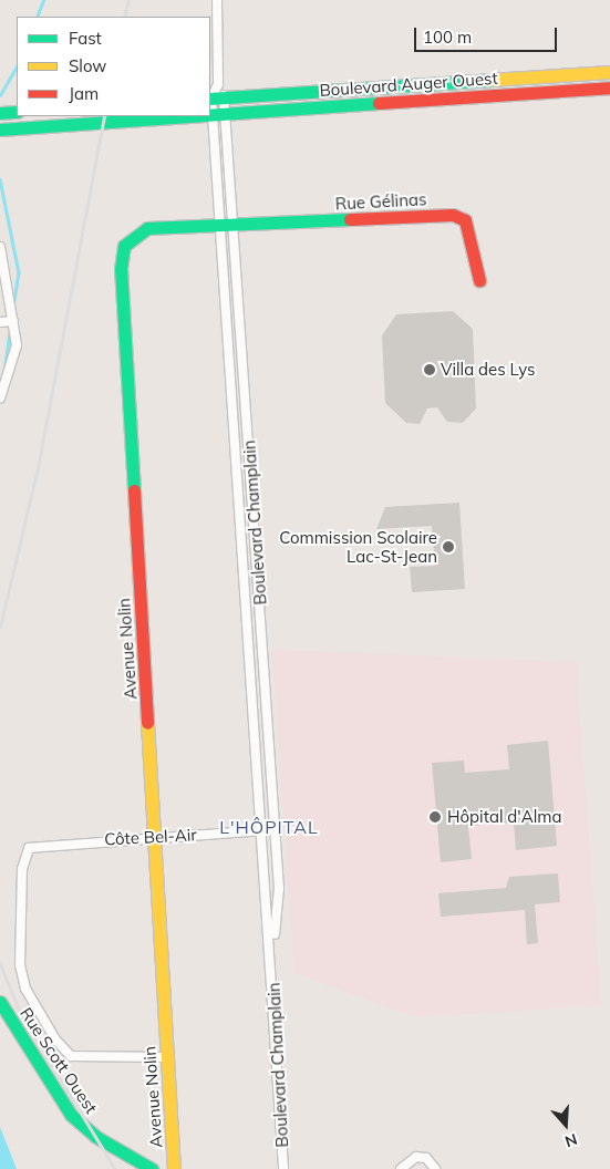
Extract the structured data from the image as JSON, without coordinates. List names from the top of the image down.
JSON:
{
  "streets": {
    "street": [
      "Boulevard Auger Ouest",
      "Rue Gélinas",
      "Boulevard Champlain",
      "Avenue Nolin",
      "Côte Bel-Air",
      "Rue Scott Ouest"
    ]
  },
  "crossings": [
    ["Boulevard Auger Ouest", "Boulevard Champlain"],
    ["Rue Gélinas", "Boulevard Champlain"],
    ["Rue Gélinas", "Avenue Nolin"],
    ["Boulevard Champlain", "Avenue Nolin"],
    ["Boulevard Champlain", "Côte Bel-Air"],
    ["Avenue Nolin", "Côte Bel-Air"]
  ],
  "districts": ["L'HÔPITAL"],
  "places": ["Villa des Lys", "Commission Scolaire Lac-St-Jean", "Hôpital d'Alma"],
  "legend": ["Fast", "Slow", "Jam"],
  "scale_bar": "100 m",
  "north": "bottom"
}
